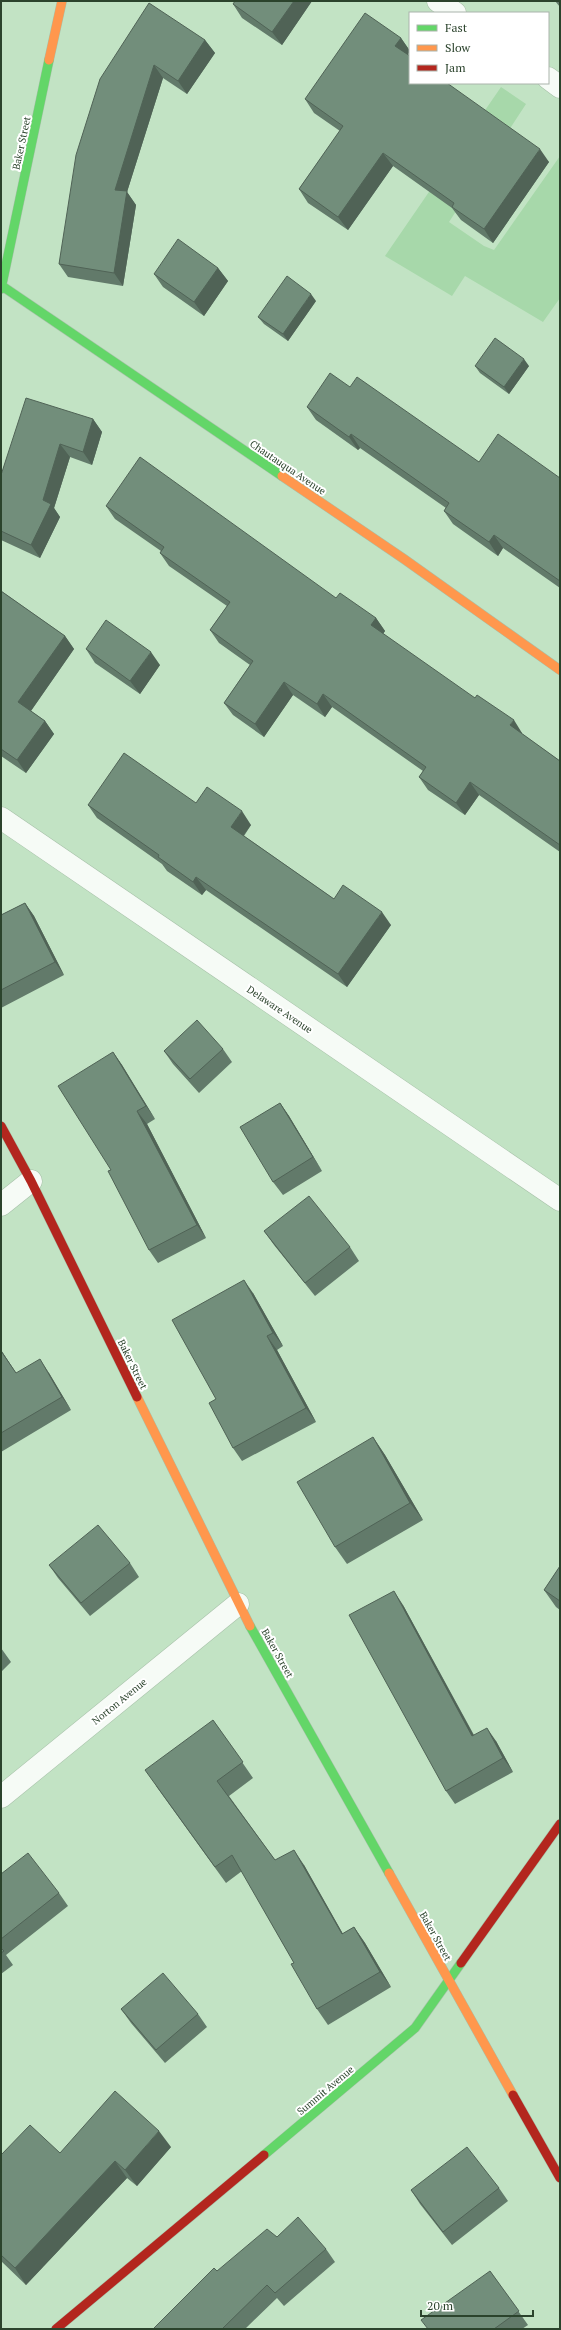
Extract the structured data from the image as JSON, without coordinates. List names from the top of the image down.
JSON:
{
  "streets": {
    "street": [
      "Baker Street",
      "Chautauqua Avenue",
      "Delaware Avenue",
      "Norton Avenue",
      "Summit Avenue"
    ]
  },
  "crossings": [
    ["Baker Street", "Chautauqua Avenue"],
    ["Baker Street", "Norton Avenue"],
    ["Baker Street", "Summit Avenue"]
  ],
  "legend": ["Fast", "Slow", "Jam"],
  "scale_bar": "20 m"
}
